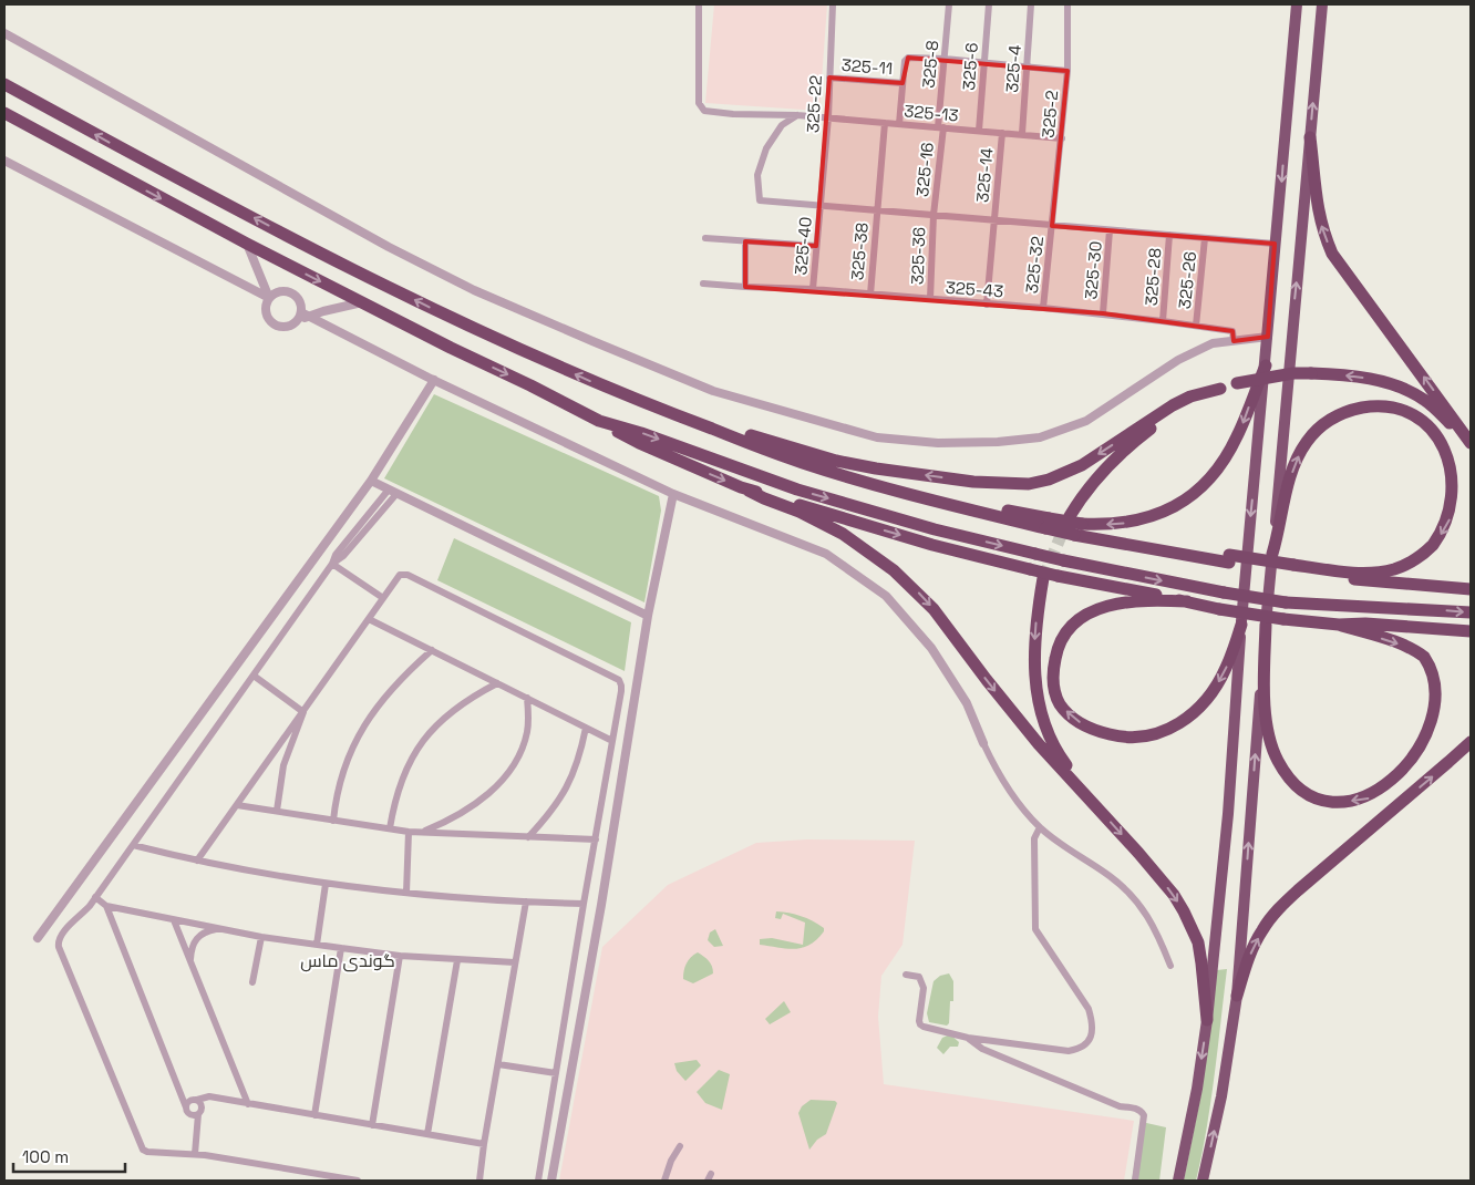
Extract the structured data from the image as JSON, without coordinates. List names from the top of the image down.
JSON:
{
  "streets": {
    "street": [
      "325-8",
      "325-11",
      "325-6",
      "325-4",
      "325-22",
      "325-13",
      "325-2",
      "325-16",
      "325-14",
      "325-40",
      "325-38",
      "325-36",
      "325-32",
      "325-30",
      "325-28",
      "325-26",
      "325-43"
    ]
  },
  "crossings": [
    ["325-8", "325-13"],
    ["325-8", "325-16"],
    ["325-11", "325-22"],
    ["325-6", "325-13"],
    ["325-4", "325-13"],
    ["325-22", "325-13"],
    ["325-22", "325-40"],
    ["325-13", "325-2"],
    ["325-13", "325-16"],
    ["325-13", "325-14"],
    ["325-13", "325-38"],
    ["325-2", "325-32"],
    ["325-16", "325-36"],
    ["325-14", "325-43"],
    ["325-40", "325-43"],
    ["325-38", "325-43"],
    ["325-36", "325-43"],
    ["325-32", "325-43"],
    ["325-30", "325-43"],
    ["325-28", "325-43"],
    ["325-26", "325-43"]
  ],
  "districts": ["گوندی ماس"],
  "scale_bar": "100 m"
}
